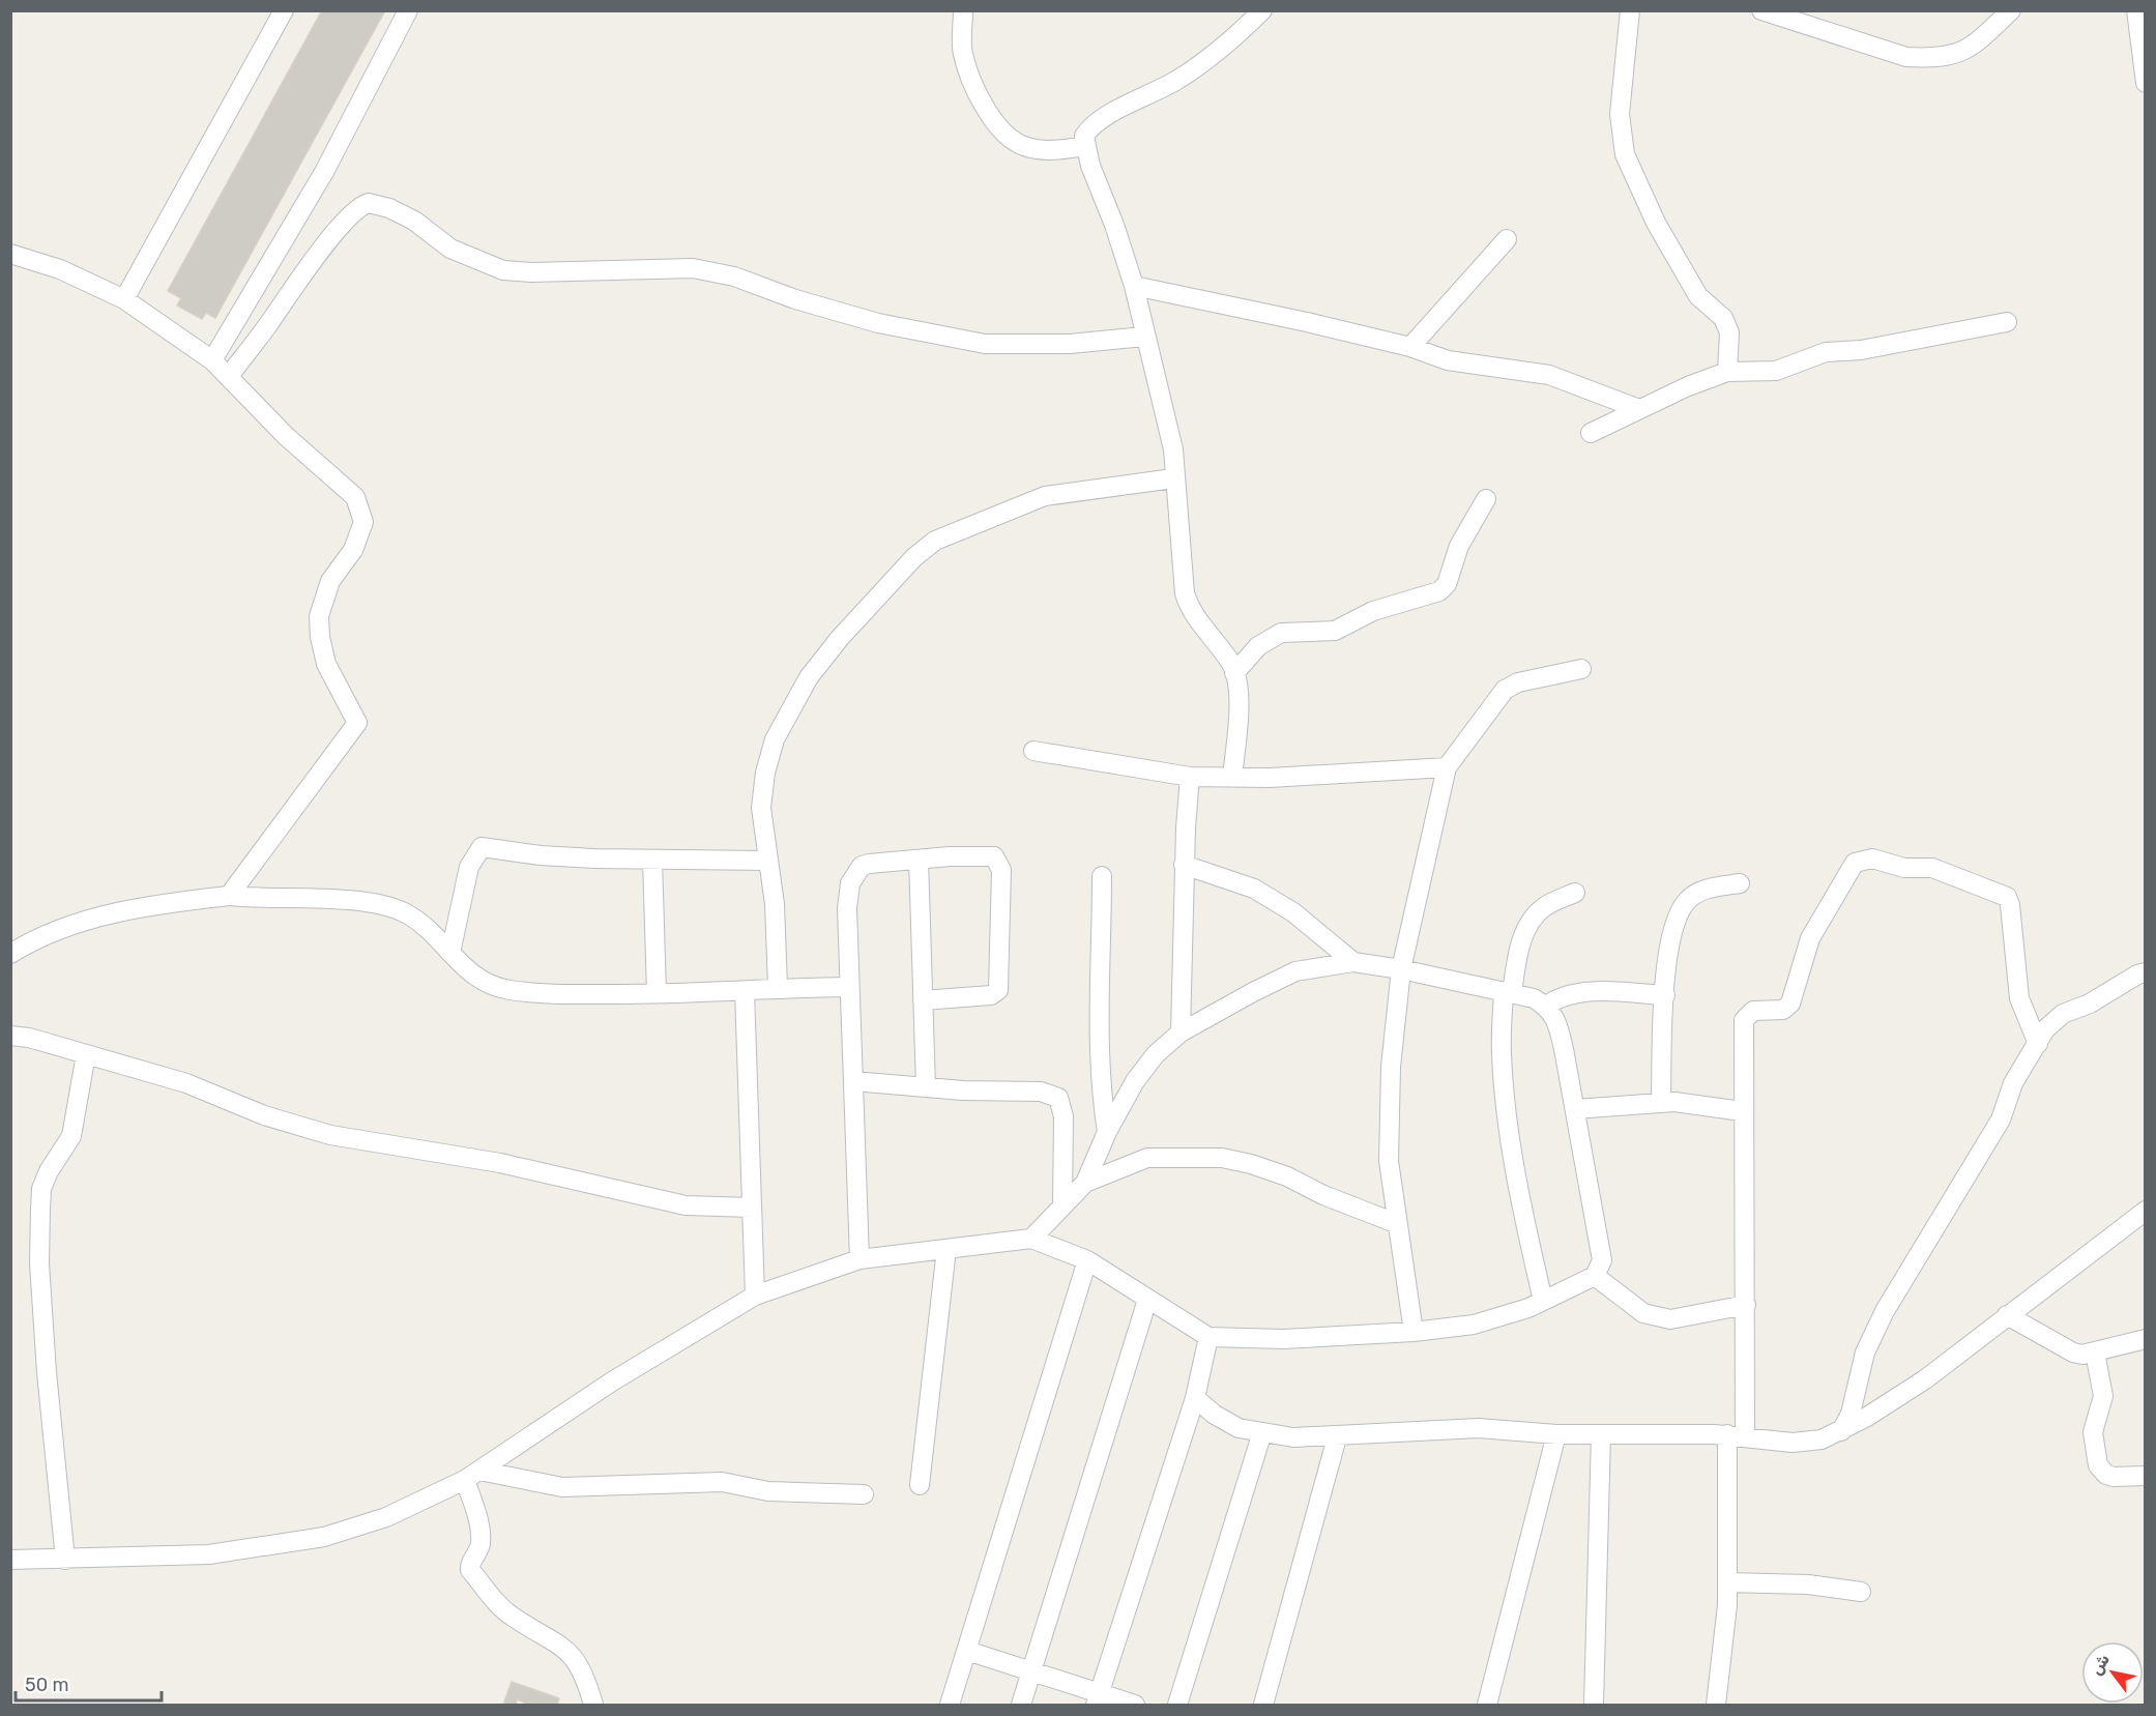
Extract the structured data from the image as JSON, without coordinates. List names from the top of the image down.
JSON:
{
  "scale_bar": "50 m",
  "north": "top left"
}
